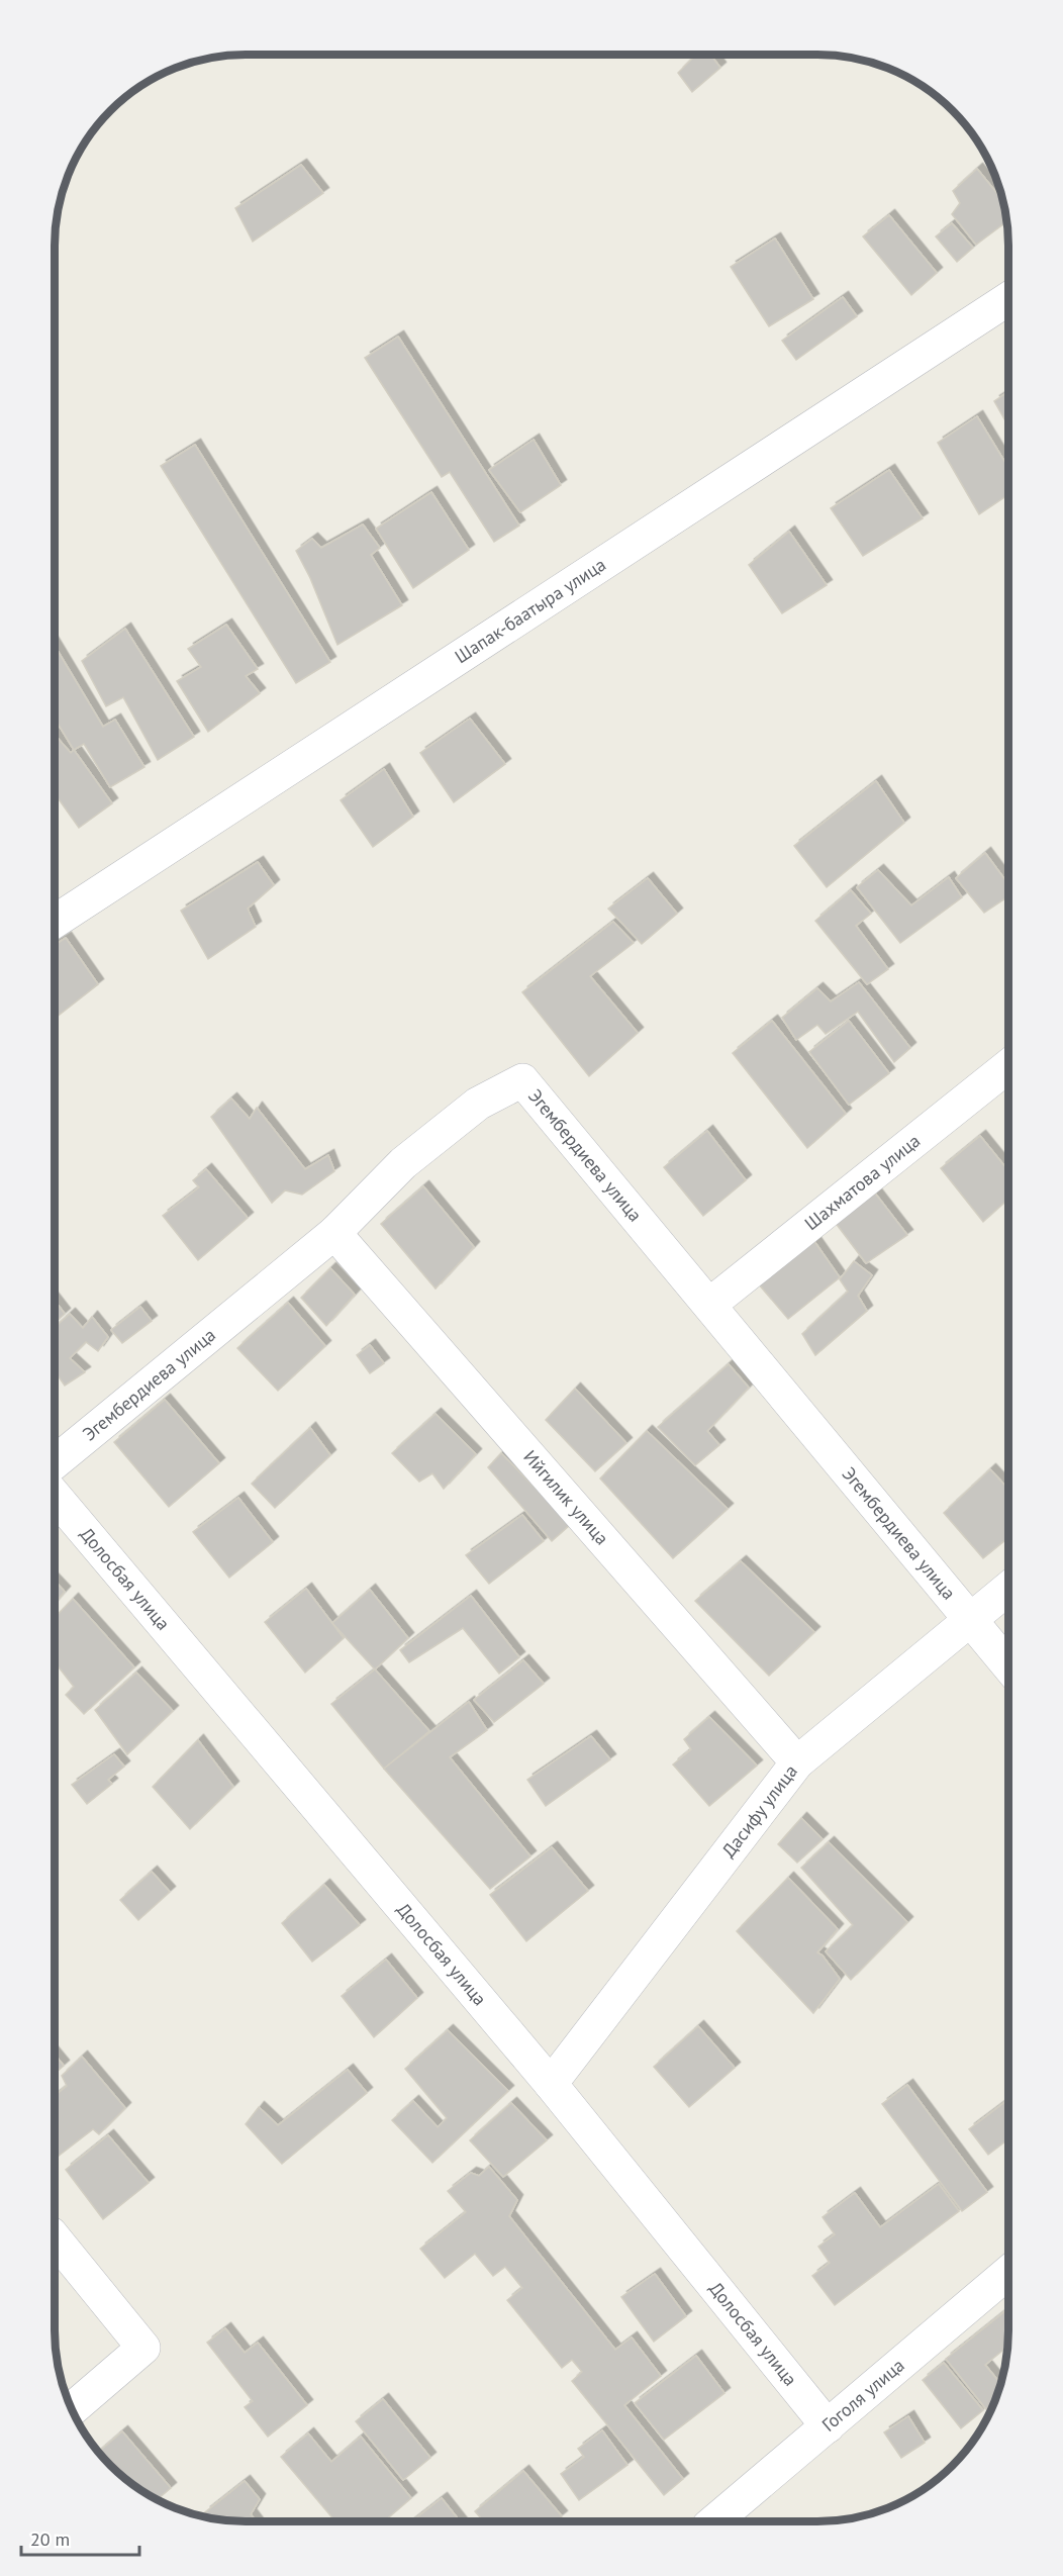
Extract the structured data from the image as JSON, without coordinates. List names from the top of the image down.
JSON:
{
  "streets": {
    "street": [
      "Шапак-баатыра улица",
      "Эгембердиева улица",
      "Шахматова улица",
      "Ийгилик улица",
      "Долосбая улица",
      "Дасифу улица",
      "Гоголя улица"
    ]
  },
  "crossings": [
    ["Эгембердиева улица", "Шахматова улица"],
    ["Эгембердиева улица", "Ийгилик улица"],
    ["Эгембердиева улица", "Дасифу улица"],
    ["Ийгилик улица", "Дасифу улица"],
    ["Долосбая улица", "Дасифу улица"],
    ["Долосбая улица", "Гоголя улица"]
  ],
  "scale_bar": "20 m"
}
